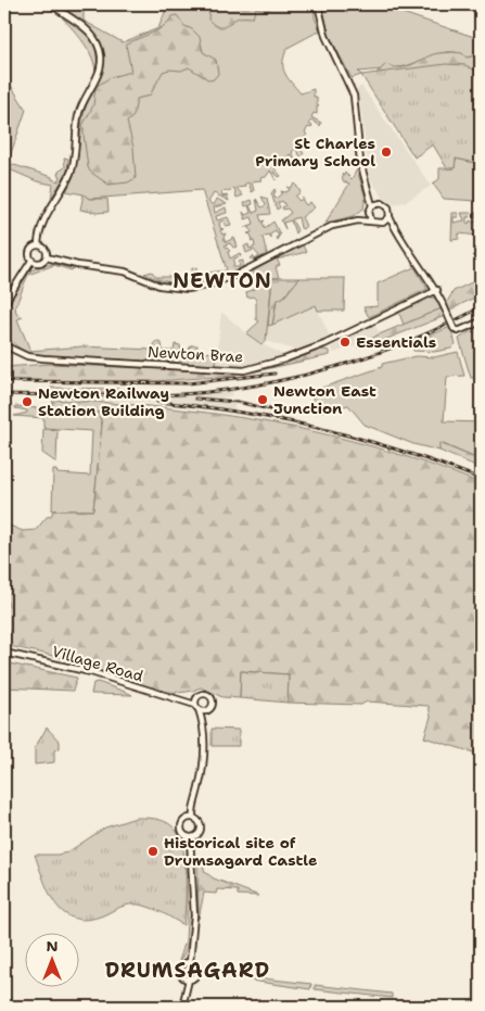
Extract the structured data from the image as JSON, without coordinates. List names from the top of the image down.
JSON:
{
  "streets": {
    "street": ["Newton Brae", "Village Road"]
  },
  "districts": ["NEWTON", "DRUMSAGARD"],
  "places": [
    "St Charles Primary School",
    "Essentials",
    "Newton East Junction",
    "Newton Railway Station Building",
    "Historical site of Drumsagard Castle"
  ],
  "north": "top"
}
